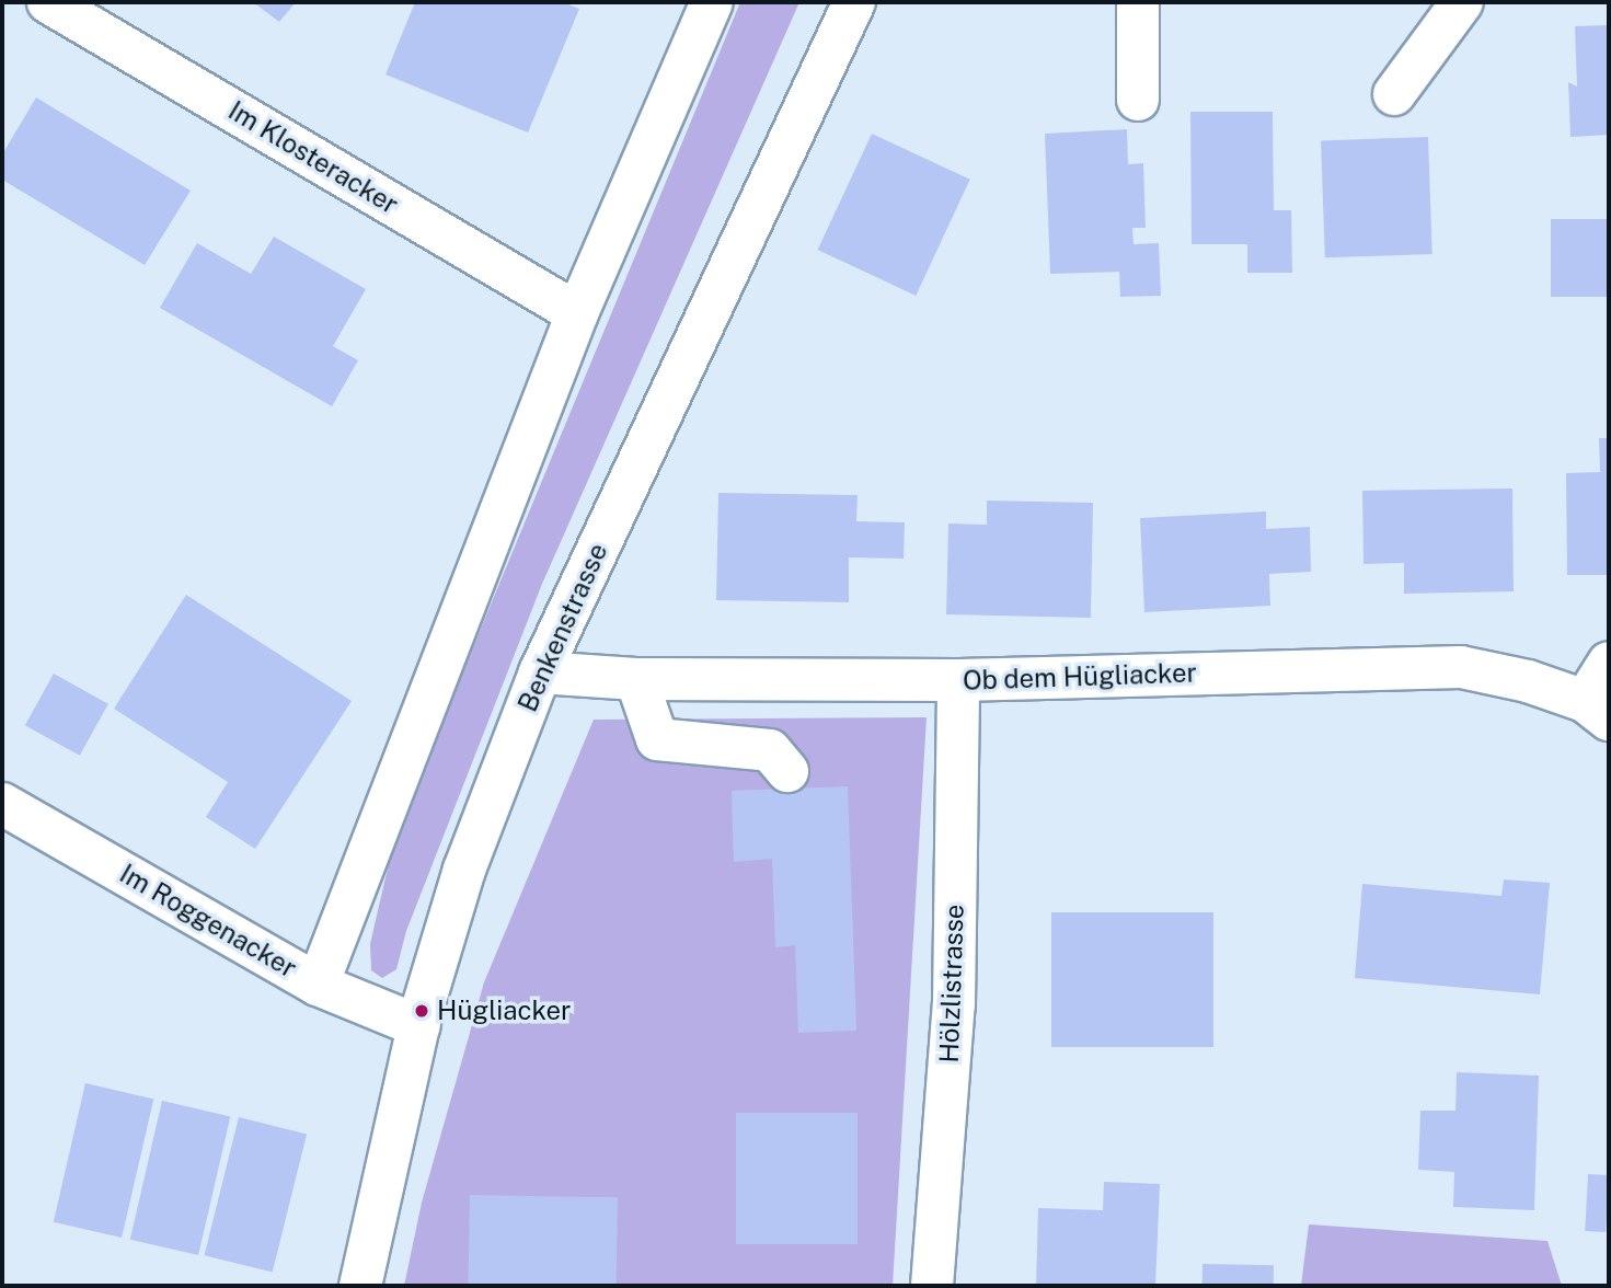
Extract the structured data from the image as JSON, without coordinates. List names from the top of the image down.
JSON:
{
  "streets": {
    "street": [
      "Im Klosteracker",
      "Benkenstrasse",
      "Ob dem Hügliacker",
      "Im Roggenacker",
      "Hölzlistrasse"
    ]
  },
  "crossings": [
    ["Benkenstrasse", "Ob dem Hügliacker"],
    ["Benkenstrasse", "Im Roggenacker"],
    ["Ob dem Hügliacker", "Hölzlistrasse"]
  ],
  "places": ["Hügliacker"]
}
